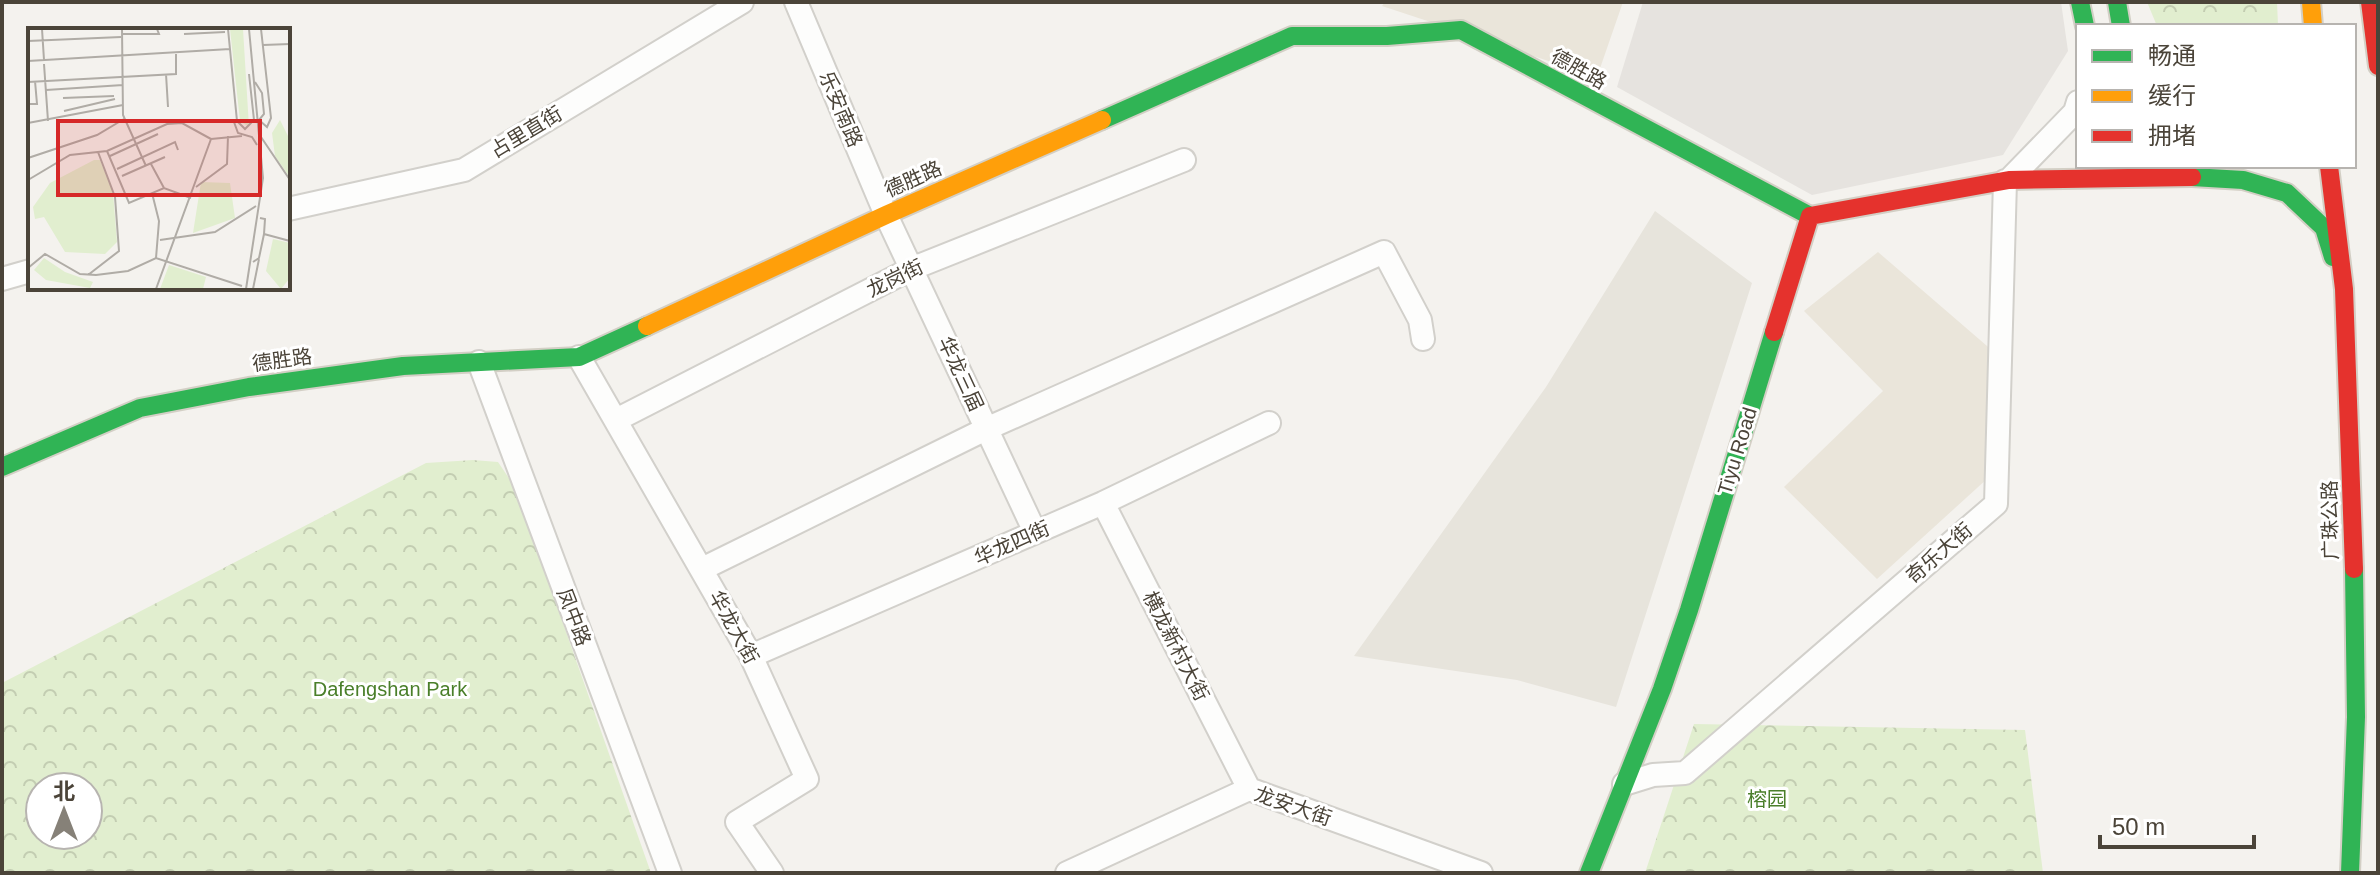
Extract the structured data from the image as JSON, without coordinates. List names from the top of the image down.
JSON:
{
  "streets": {
    "main road": ["德胜路", "Tiyu Road", "广珠公路"],
    "street": [
      "乐安南路",
      "占里直街",
      "龙岗街",
      "华龙三届",
      "华龙四街",
      "奇乐大街",
      "凤中路",
      "华龙大街",
      "横龙新村大街",
      "龙安大街"
    ]
  },
  "crossings": [
    ["德胜路", "乐安南路"],
    ["德胜路", "华龙三届"],
    ["德胜路", "Tiyu Road"],
    ["德胜路", "凤中路"],
    ["德胜路", "华龙大街"],
    ["乐安南路", "华龙三届"],
    ["龙岗街", "华龙三届"],
    ["龙岗街", "华龙大街"],
    ["华龙三届", "华龙四街"],
    ["Tiyu Road", "奇乐大街"],
    ["华龙四街", "华龙大街"],
    ["华龙四街", "横龙新村大街"],
    ["横龙新村大街", "龙安大街"]
  ],
  "parks": ["Dafengshan Park", "榕园"],
  "legend": ["畅通", "缓行", "拥堵"],
  "scale_bar": "50 m",
  "north": "top"
}
